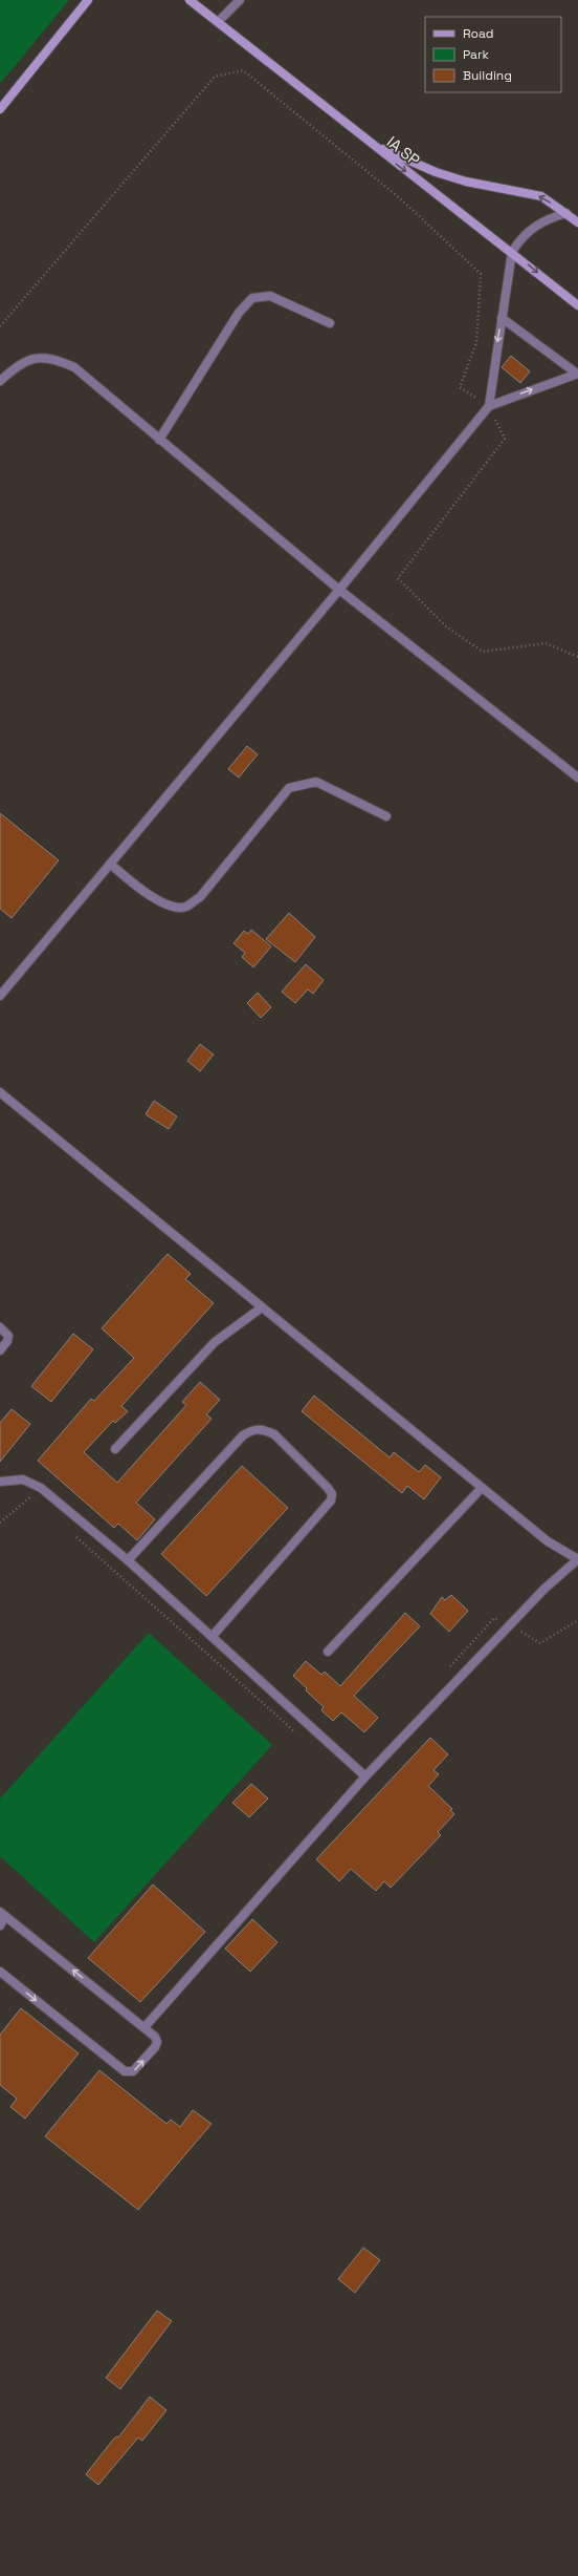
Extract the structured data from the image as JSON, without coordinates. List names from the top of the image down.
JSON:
{
  "streets": {
    "street": ["IA SP"]
  },
  "legend": ["Road", "Park", "Building"]
}
